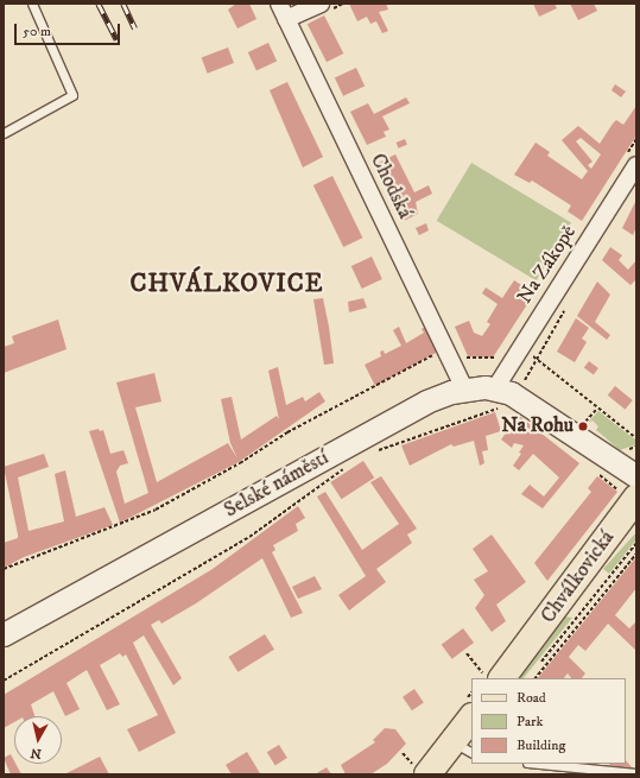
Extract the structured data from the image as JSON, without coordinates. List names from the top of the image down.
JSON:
{
  "streets": {
    "main road": ["Chválkovická"],
    "street": ["Chodská", "Na Zákopě", "Selské náměstí"]
  },
  "crossings": [
    ["Chodská", "Selské náměstí"],
    ["Na Zákopě", "Selské náměstí"],
    ["Selské náměstí", "Chválkovická"]
  ],
  "districts": ["CHVÁLKOVICE"],
  "places": ["Na Rohu"],
  "legend": ["Road", "Park", "Building"],
  "scale_bar": "50 m",
  "north": "bottom"
}
